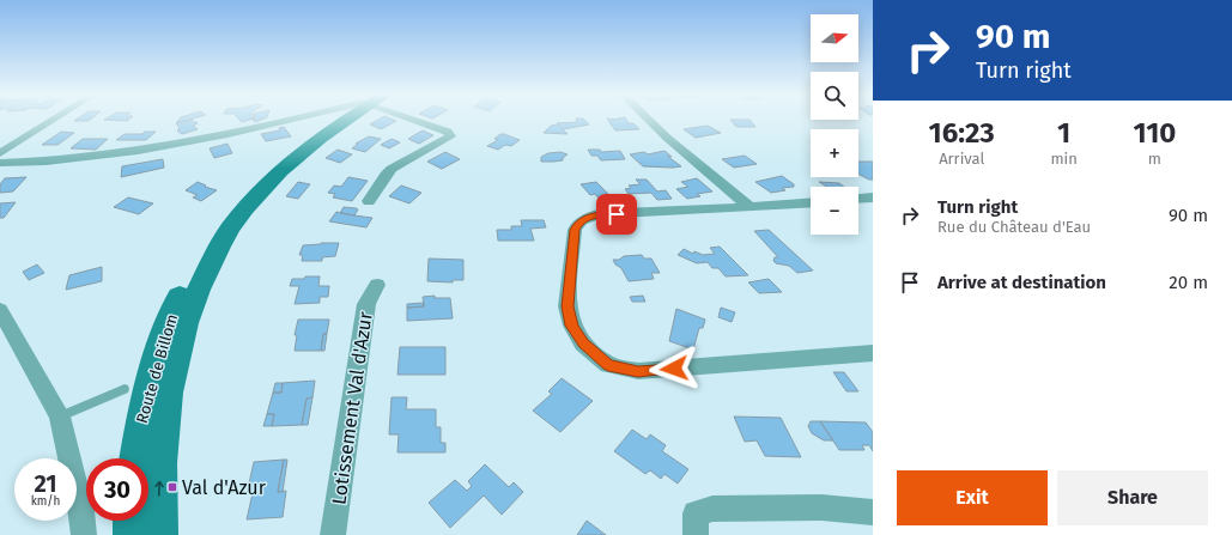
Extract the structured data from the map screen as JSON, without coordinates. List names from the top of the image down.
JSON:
{
  "streets": {
    "main road": ["Route de Billom"],
    "street": ["Lotissement Val d'Azur"]
  },
  "places": {
    "transit": ["Val d'Azur"]
  },
  "north": "right",
  "page": {
    "turn": ["90 m", "Turn right"],
    "map_buttons": ["+", "−"],
    "eta": [
      "16:23",
      "Arrival",
      "1",
      "min",
      "110",
      "m"
    ],
    "list": [
      {
        "name": "Turn right",
        "note": "Rue du Château d'Eau",
        "value": "90 m"
      },
      {
        "name": "Arrive at destination",
        "value": "20 m"
      }
    ],
    "speed": "21 km/h",
    "limit": "30",
    "buttons": ["Exit", "Share"]
  }
}
